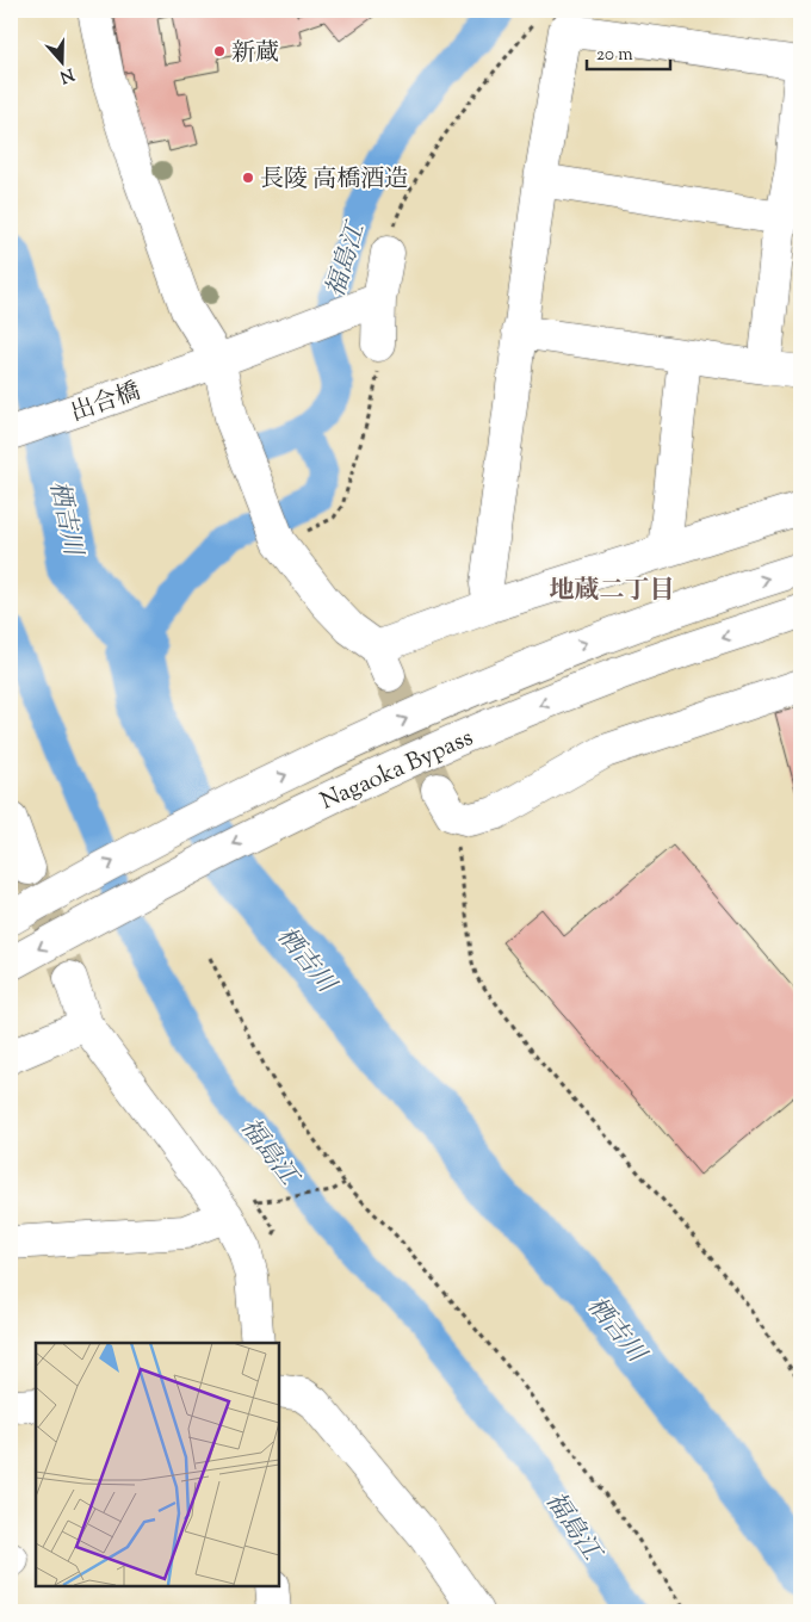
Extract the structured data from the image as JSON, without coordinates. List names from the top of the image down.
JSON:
{
  "streets": {
    "main road": ["出合橋", "Nagaoka Bypass"]
  },
  "districts": ["地蔵二丁目"],
  "water": ["福島江", "栖吉川"],
  "places": ["新蔵", "長陵 高橋酒造"],
  "scale_bar": "20 m",
  "north": "bottom"
}
